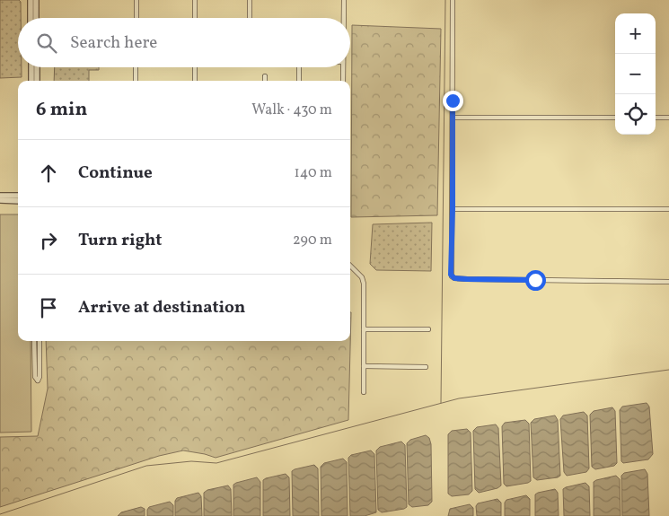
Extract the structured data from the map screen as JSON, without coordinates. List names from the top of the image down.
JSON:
{
  "page": {
    "map_buttons": ["+", "−"],
    "search": "Search here",
    "heading": ["6 min", "Walk · 430 m"],
    "list": [
      ["Continue", "140 m"],
      ["Turn right", "290 m"],
      "Arrive at destination"
    ]
  }
}
